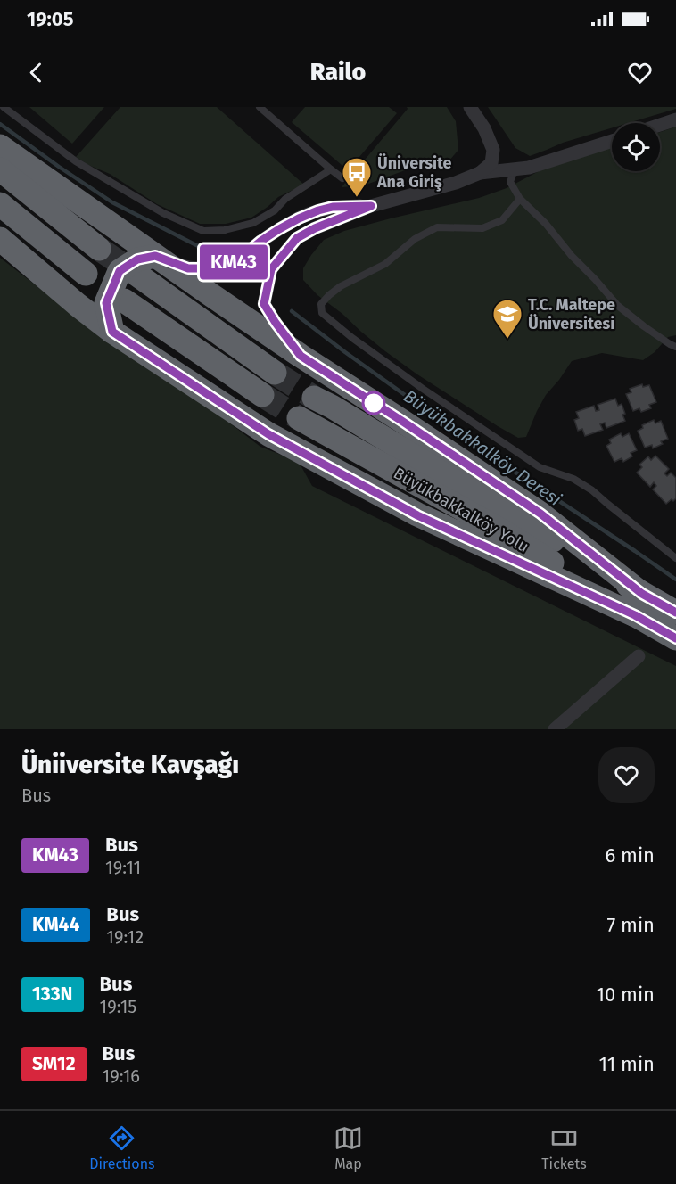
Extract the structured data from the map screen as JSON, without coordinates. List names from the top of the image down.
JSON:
{
  "streets": {
    "highway": ["Büyükbakkalköy Yolu"]
  },
  "water": ["Büyükbakkalköy Deresi"],
  "places": {
    "bus stop": ["Üniversite Ana Giriş"],
    "school or university": ["T.C. Maltepe Üniversitesi"]
  },
  "lines": ["bus line KM43"],
  "page": {
    "status": "19:05",
    "header": "Railo",
    "on_map": "KM43",
    "heading": ["Üniiversite Kavşağı", "Bus"],
    "list": [
      {
        "mark": "KM43",
        "name": "Bus",
        "note": "19:11",
        "value": "6 min"
      },
      {
        "mark": "KM44",
        "name": "Bus",
        "note": "19:12",
        "value": "7 min"
      },
      {
        "mark": "133N",
        "name": "Bus",
        "note": "19:15",
        "value": "10 min"
      },
      {
        "mark": "SM12",
        "name": "Bus",
        "note": "19:16",
        "value": "11 min"
      }
    ],
    "tabs": ["Directions", "Map", "Tickets"]
  }
}
